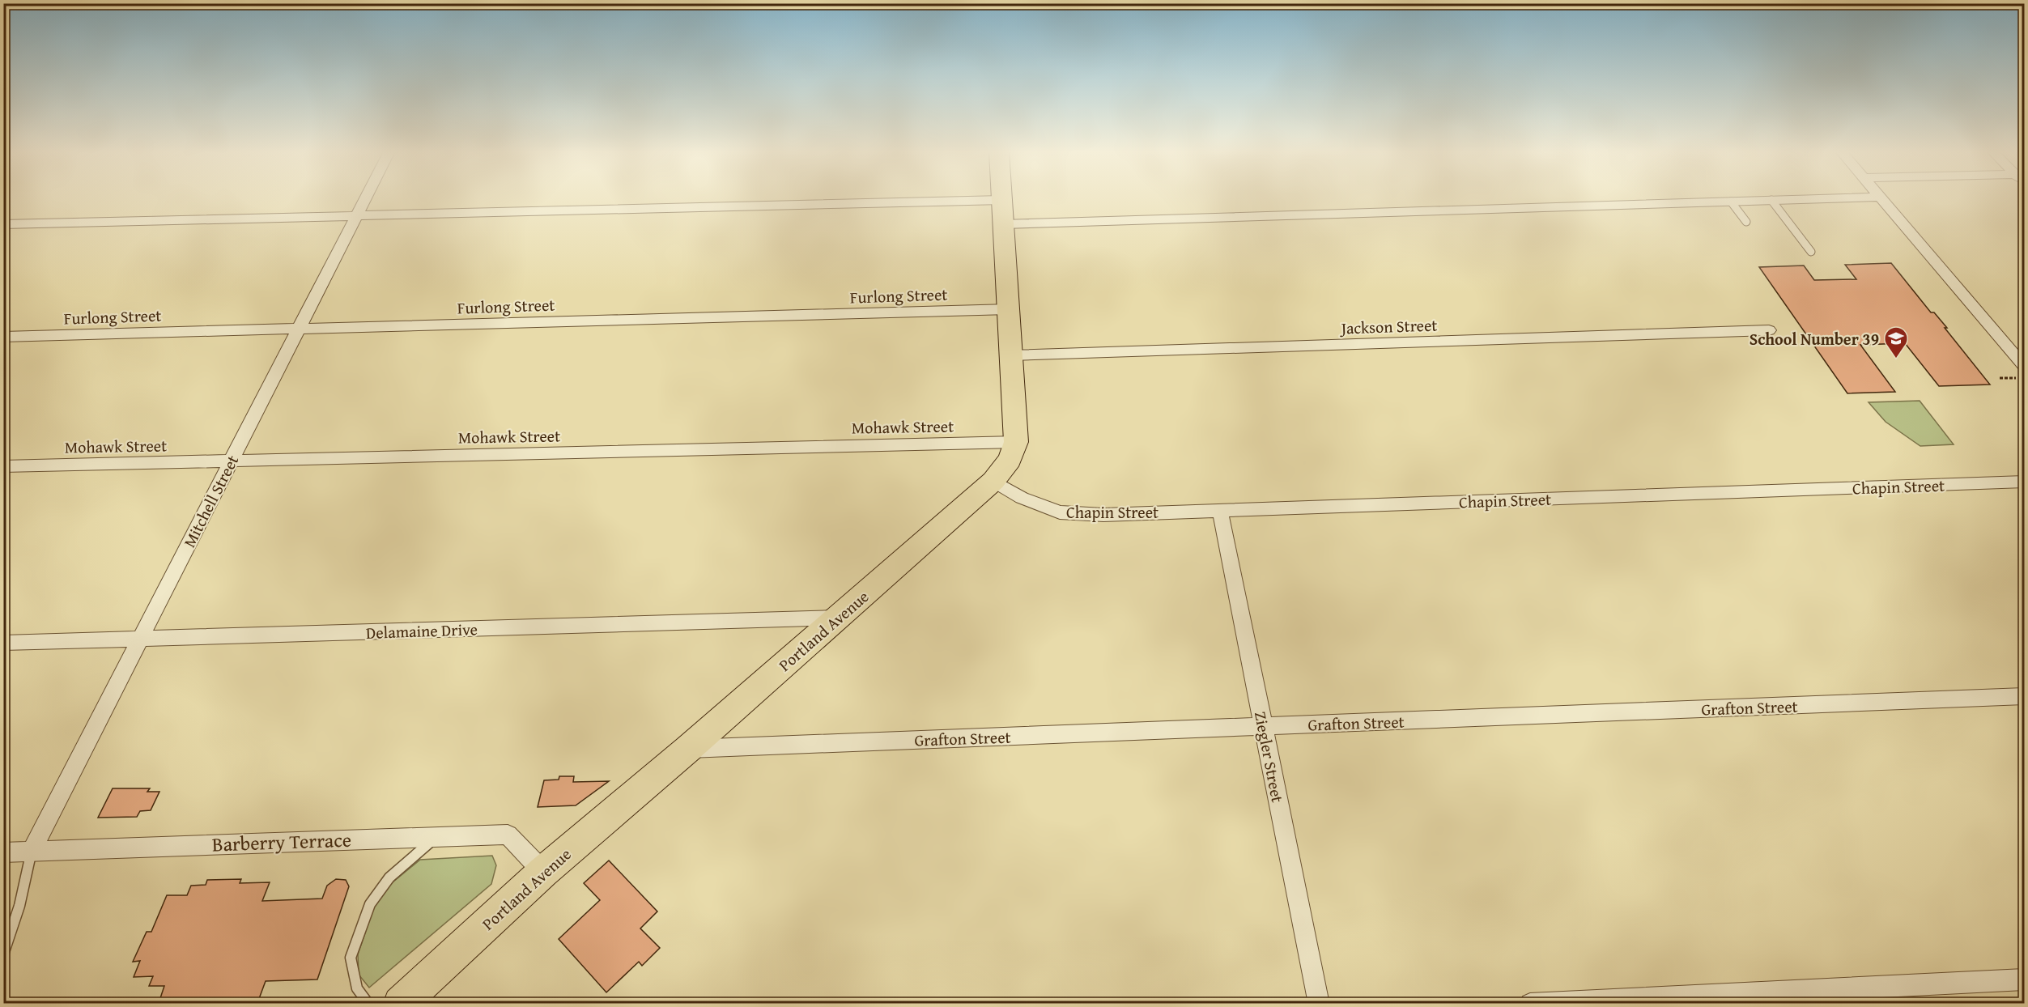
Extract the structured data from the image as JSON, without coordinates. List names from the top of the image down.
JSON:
{
  "streets": {
    "main road": ["Portland Avenue"],
    "street": [
      "Furlong Street",
      "Jackson Street",
      "Mohawk Street",
      "Chapin Street",
      "Mitchell Street",
      "Delamaine Drive",
      "Grafton Street",
      "Ziegler Street",
      "Barberry Terrace"
    ]
  },
  "crossings": [
    ["Furlong Street", "Mitchell Street"],
    ["Furlong Street", "Portland Avenue"],
    ["Jackson Street", "Portland Avenue"],
    ["Mohawk Street", "Mitchell Street"],
    ["Mohawk Street", "Portland Avenue"],
    ["Chapin Street", "Portland Avenue"],
    ["Chapin Street", "Ziegler Street"],
    ["Mitchell Street", "Delamaine Drive"],
    ["Mitchell Street", "Barberry Terrace"],
    ["Delamaine Drive", "Portland Avenue"],
    ["Portland Avenue", "Grafton Street"],
    ["Portland Avenue", "Barberry Terrace"],
    ["Grafton Street", "Ziegler Street"]
  ],
  "places": {
    "school or university": ["School Number 39"]
  }
}
